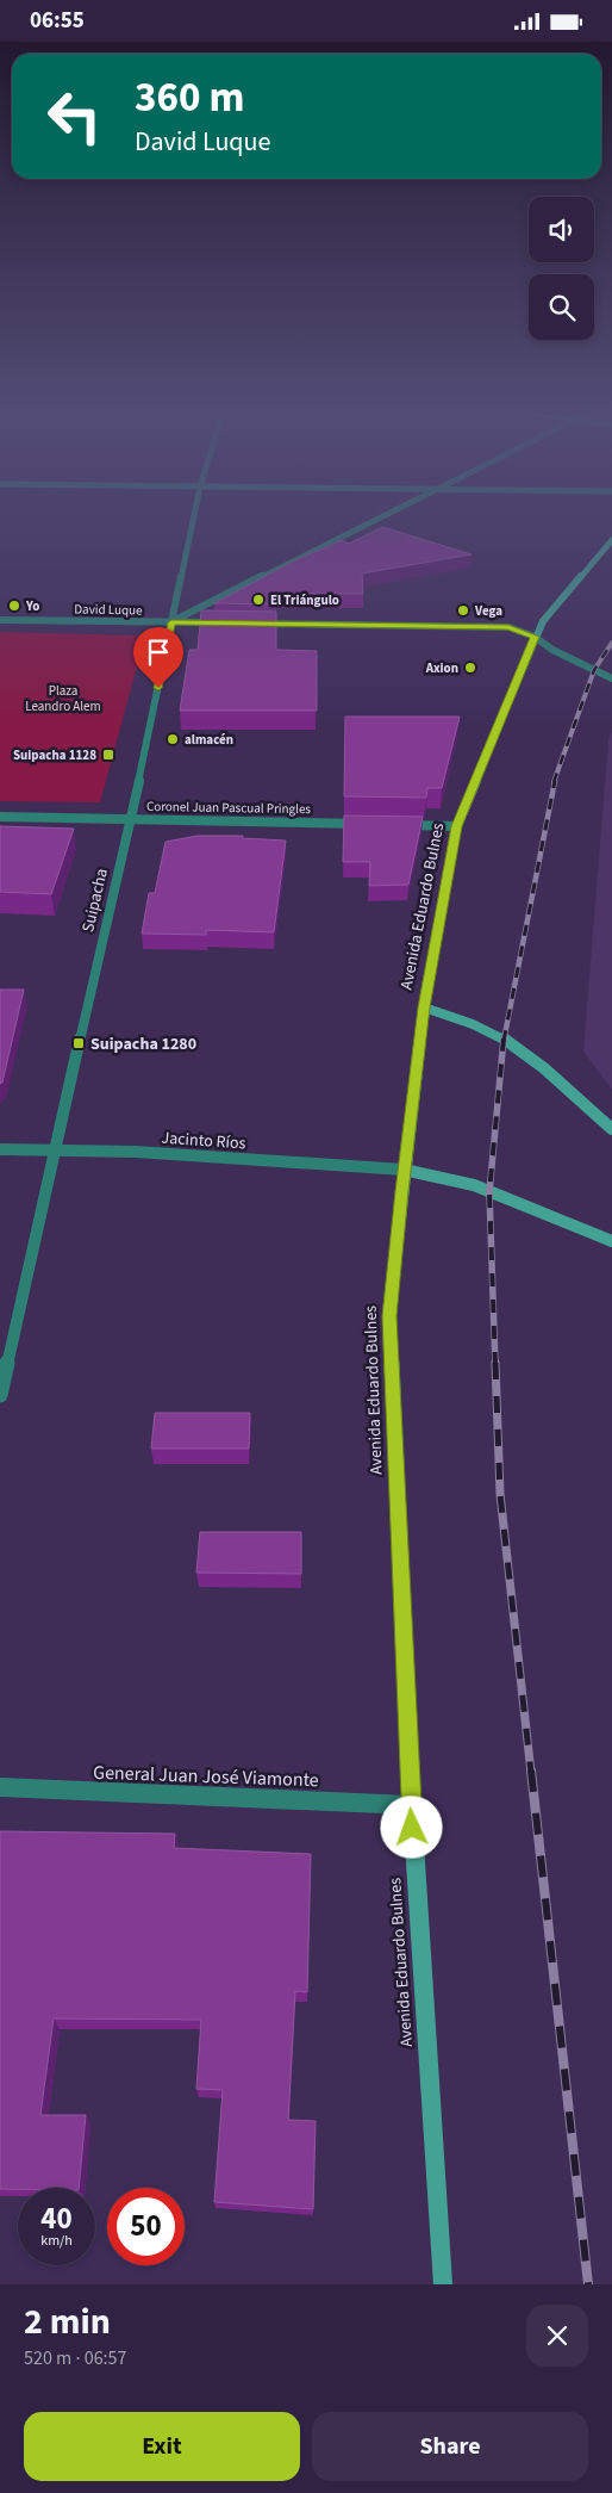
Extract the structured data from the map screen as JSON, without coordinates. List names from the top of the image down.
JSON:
{
  "streets": {
    "main road": ["Avenida Eduardo Bulnes"],
    "street": [
      "David Luque",
      "Coronel Juan Pascual Pringles",
      "Suipacha",
      "Jacinto Ríos",
      "General Juan José Viamonte"
    ]
  },
  "crossings": [
    ["David Luque", "Suipacha"],
    ["Coronel Juan Pascual Pringles", "Suipacha"],
    ["Suipacha", "Jacinto Ríos"],
    ["Avenida Eduardo Bulnes", "Jacinto Ríos"],
    ["Avenida Eduardo Bulnes", "General Juan José Viamonte"]
  ],
  "parks": ["Plaza Leandro Alem"],
  "places": {
    "other": [
      "El Triángulo",
      "Yo",
      "Vega",
      "Axion",
      "almacén"
    ],
    "transit": ["Suipacha 1128", "Suipacha 1280"]
  },
  "page": {
    "status": "06:55",
    "turn": ["360 m", "David Luque"],
    "speed": "40 km/h",
    "limit": "50",
    "heading": ["2 min", "520 m · 06:57"],
    "buttons": ["Exit", "Share"]
  }
}
